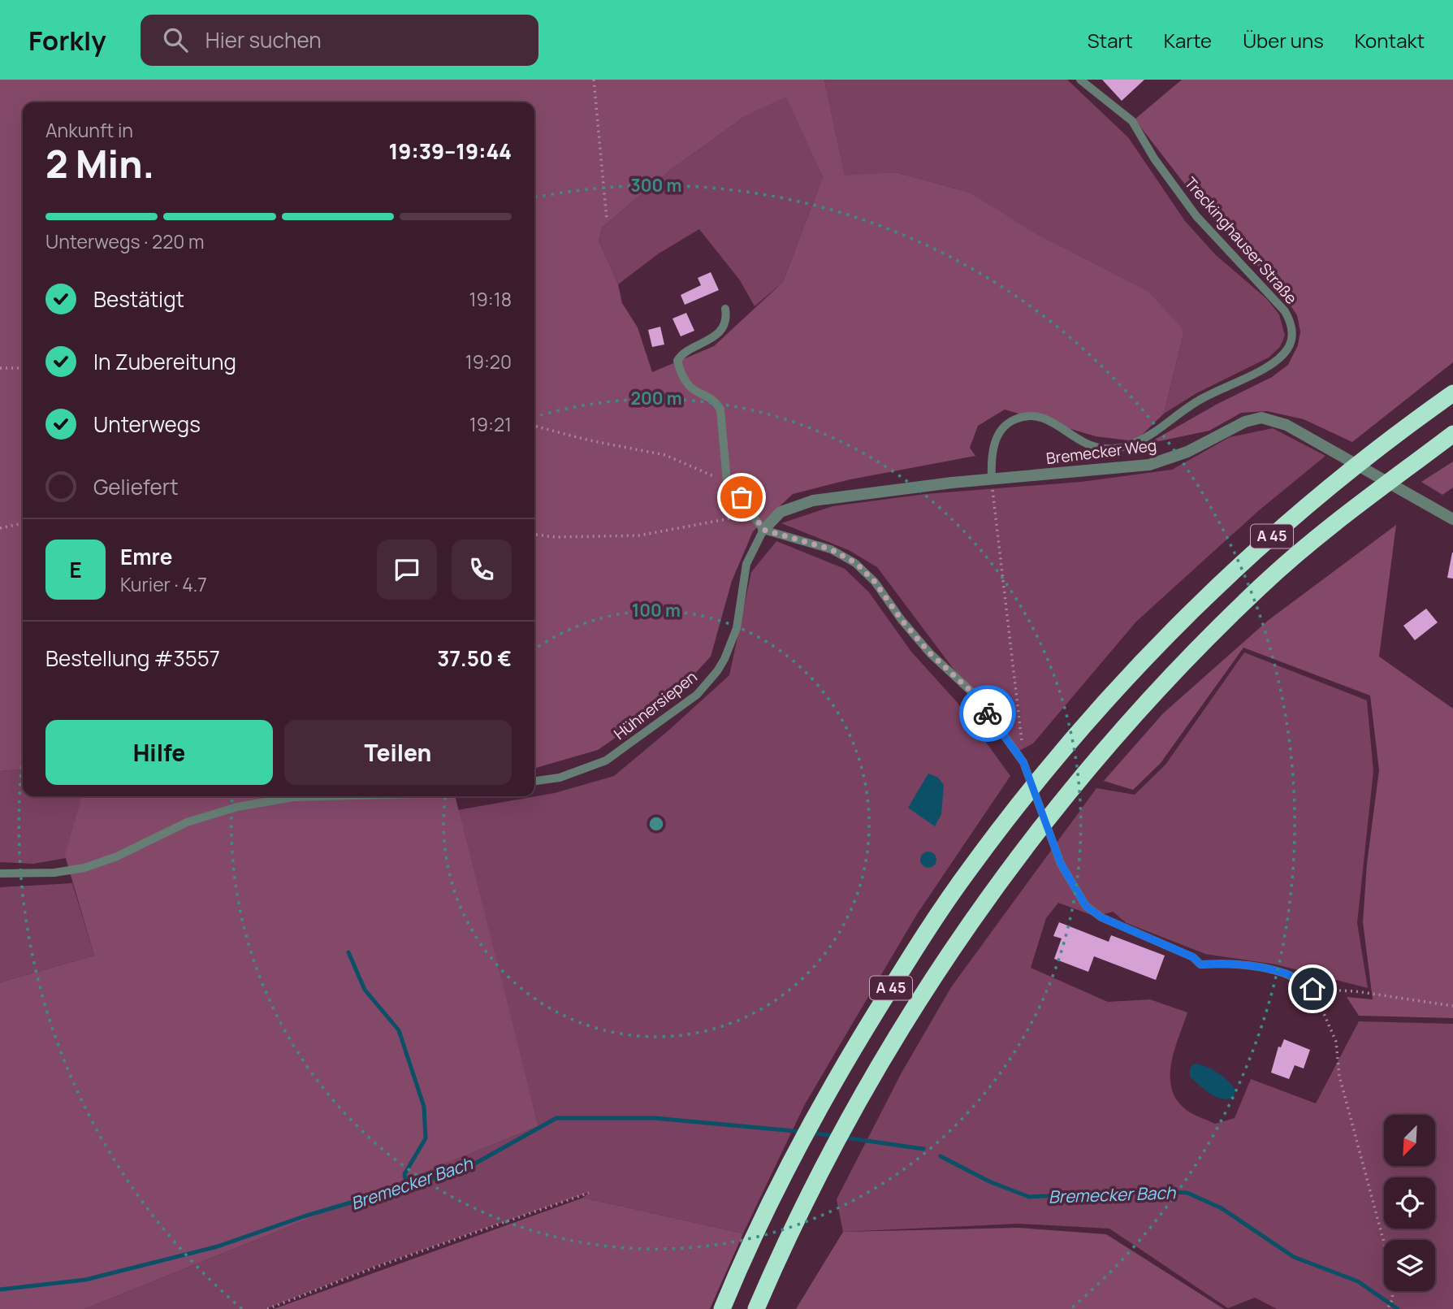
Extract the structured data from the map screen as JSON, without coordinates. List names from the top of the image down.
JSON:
{
  "streets": {
    "highway": ["A 45"],
    "street": ["Bremecker Weg"],
    "lane": ["Treckinghauser Straße", "Hühnersiepen"]
  },
  "crossings": [
    ["Treckinghauser Straße", "Bremecker Weg"],
    ["Bremecker Weg", "Hühnersiepen"]
  ],
  "water": ["Bremecker Bach"],
  "north": "bottom left",
  "page": {
    "header": "Forkly",
    "search": "Hier suchen",
    "nav": [
      "Start",
      "Karte",
      "Über uns",
      "Kontakt"
    ],
    "heading": ["2 Min.", "Ankunft in", "19:39–19:44"],
    "panel": [
      "Emre",
      "Kurier · 4.7",
      "Bestellung #3557",
      "37.50 €"
    ],
    "bar": "Unterwegs · 220 m",
    "list": [
      ["Bestätigt", "19:18"],
      ["In Zubereitung", "19:20"],
      ["Unterwegs", "19:21"],
      "Geliefert"
    ],
    "round": "E",
    "buttons": ["Hilfe", "Teilen"]
  },
  "rings": ["300 m", "200 m", "100 m"]
}
